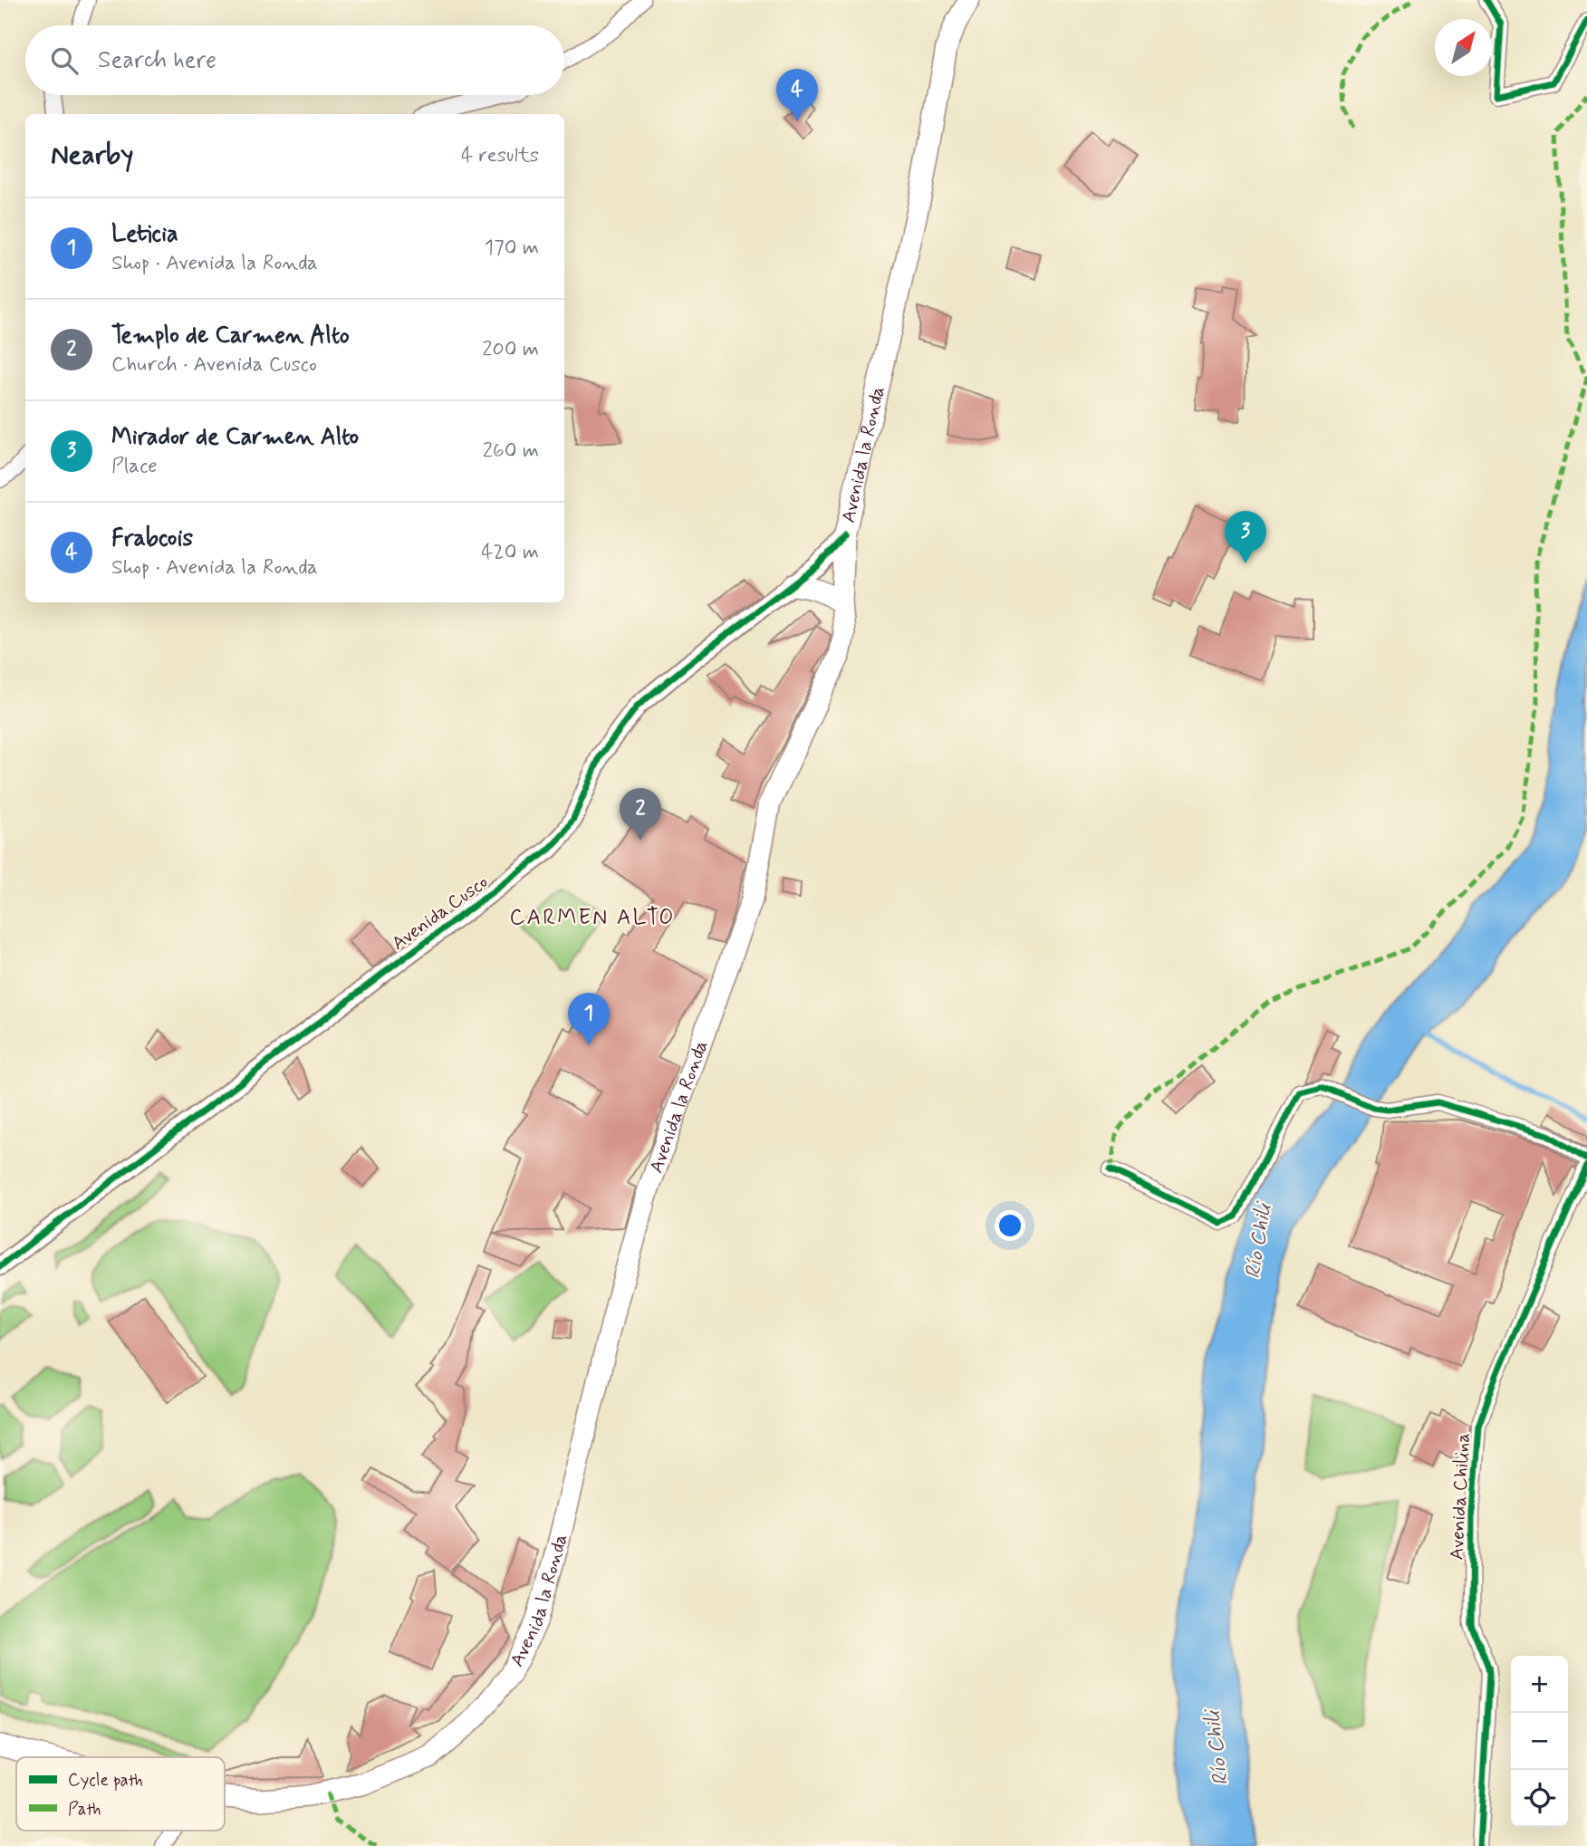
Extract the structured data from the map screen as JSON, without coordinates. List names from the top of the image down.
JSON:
{
  "streets": {
    "main road": ["Avenida la Ronda"],
    "street": ["Avenida Cusco", "Avenida Chilina"]
  },
  "crossings": [
    ["Avenida la Ronda", "Avenida Cusco"]
  ],
  "districts": ["CARMEN ALTO"],
  "water": ["Río Chili"],
  "legend": ["Cycle path", "Path"],
  "north": "top right",
  "page": {
    "search": "Search here",
    "pins": [
      "4",
      "3",
      "2",
      "1"
    ],
    "heading": ["Nearby", "4 results"],
    "list": [
      {
        "mark": "1",
        "name": "Leticia",
        "note": "Shop · Avenida la Ronda",
        "value": "170 m"
      },
      {
        "mark": "2",
        "name": "Templo de Carmen Alto",
        "note": "Church · Avenida Cusco",
        "value": "200 m"
      },
      {
        "mark": "3",
        "name": "Mirador de Carmen Alto",
        "note": "Place",
        "value": "260 m"
      },
      {
        "mark": "4",
        "name": "Frabcois",
        "note": "Shop · Avenida la Ronda",
        "value": "420 m"
      }
    ],
    "map_buttons": ["+", "−"]
  }
}
